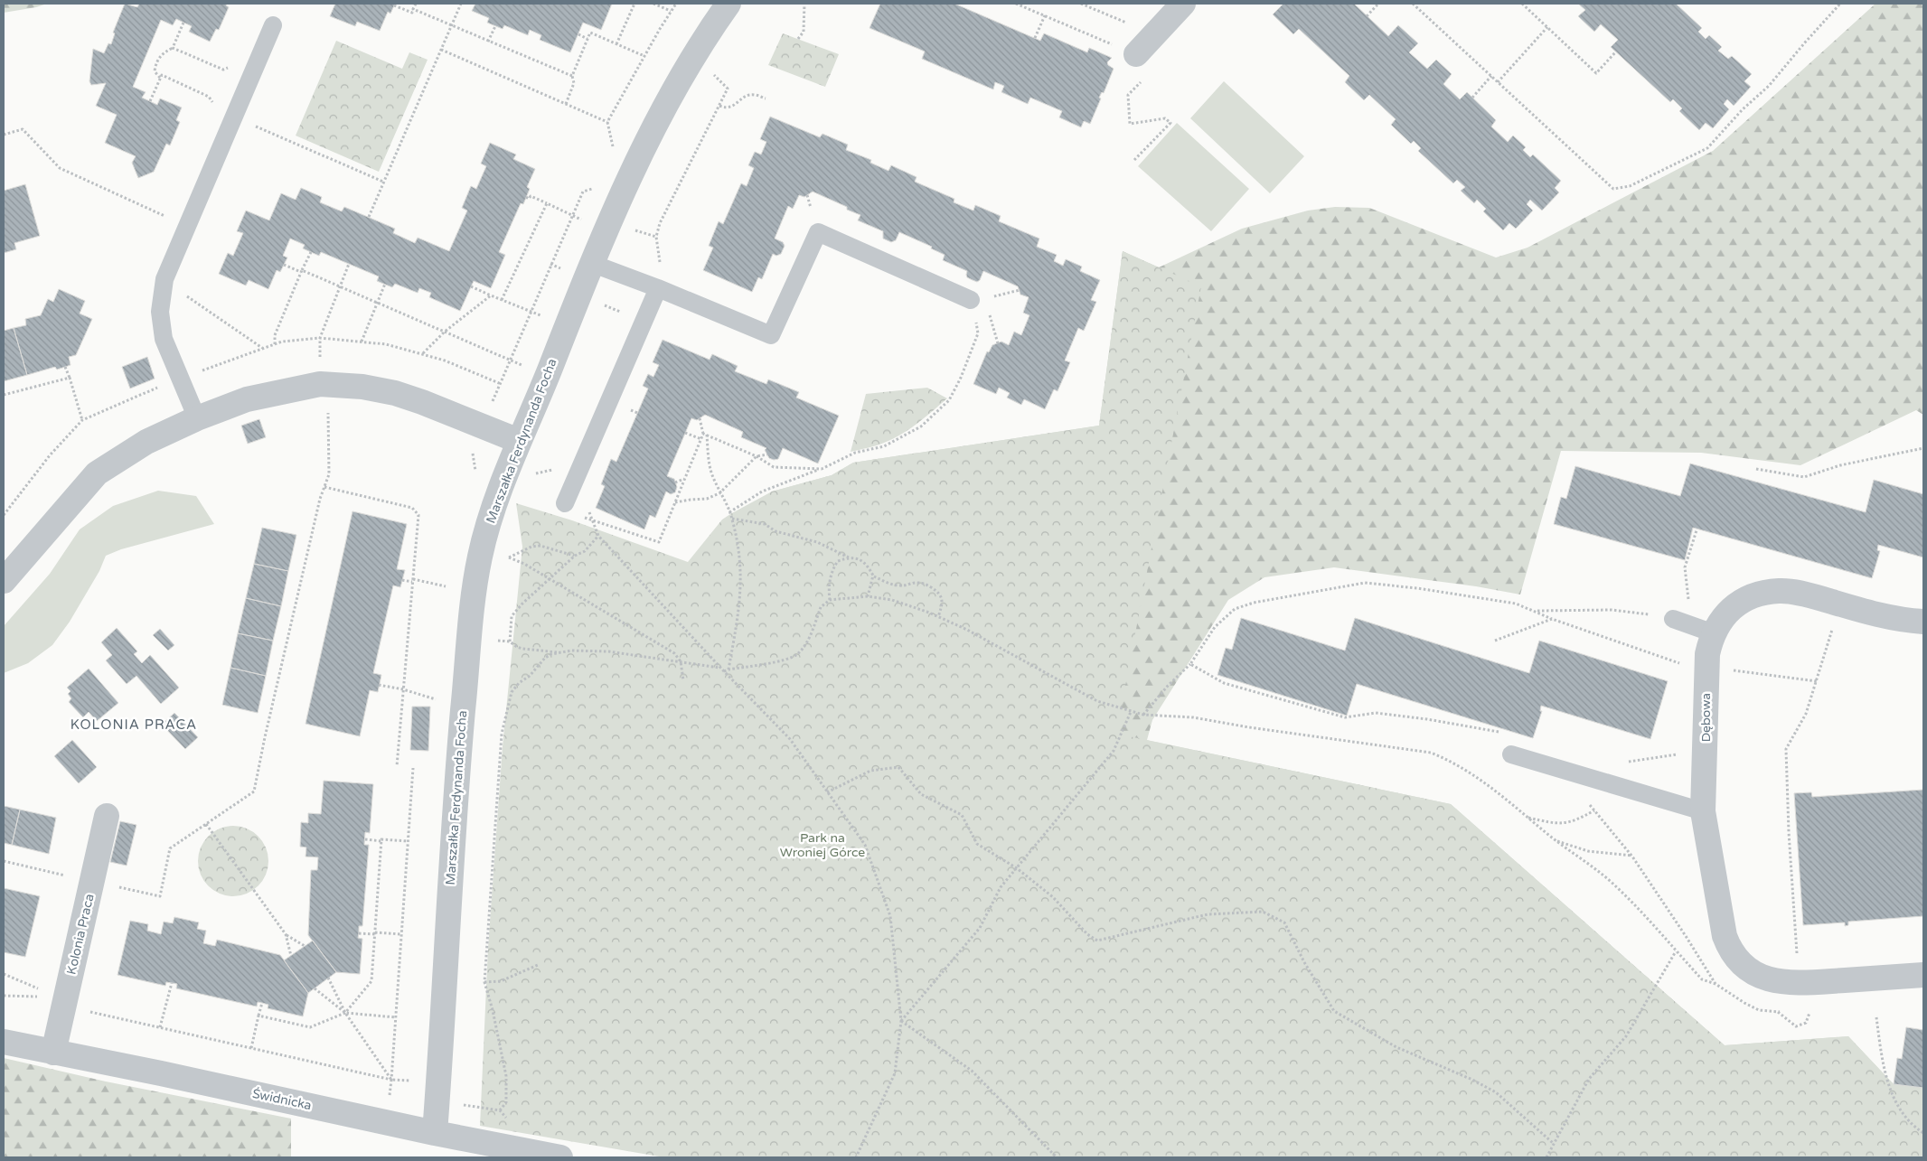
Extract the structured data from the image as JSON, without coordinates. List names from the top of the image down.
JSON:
{
  "streets": {
    "street": [
      "Marszałka Ferdynanda Focha",
      "Dębowa",
      "Kolonia Praca",
      "Świdnicka"
    ]
  },
  "crossings": [
    ["Marszałka Ferdynanda Focha", "Świdnicka"],
    ["Kolonia Praca", "Świdnicka"]
  ],
  "districts": ["KOLONIA PRACA"],
  "parks": ["Park na Wroniej Górce"]
}
